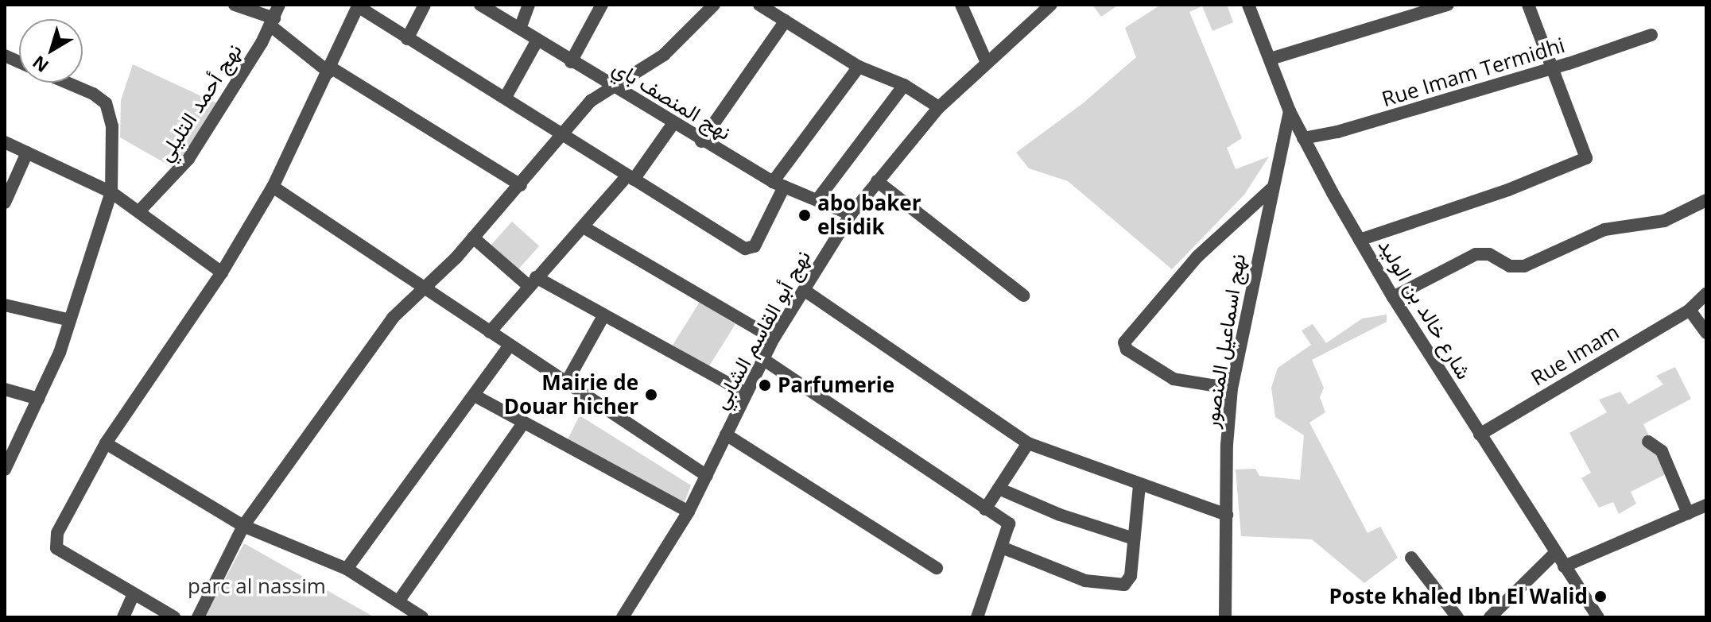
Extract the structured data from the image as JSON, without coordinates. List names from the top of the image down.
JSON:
{
  "streets": {
    "street": [
      "Rue Imam Termidhi",
      "نهج المنصف باي",
      "نهج أحمد التليلي",
      "شارع خالد بن الوليد",
      "نهج أبو القاسم الشابي",
      "نهج اسماعيل المنصور",
      "Rue Imam"
    ]
  },
  "crossings": [
    ["Rue Imam Termidhi", "شارع خالد بن الوليد"],
    ["نهج المنصف باي", "نهج أبو القاسم الشابي"],
    ["شارع خالد بن الوليد", "نهج اسماعيل المنصور"],
    ["شارع خالد بن الوليد", "Rue Imam"]
  ],
  "parks": ["parc al nassim"],
  "places": [
    "abo baker elsidik",
    "Parfumerie",
    "Mairie de Douar hicher",
    "Poste khaled Ibn El Walid"
  ],
  "north": "bottom left"
}
